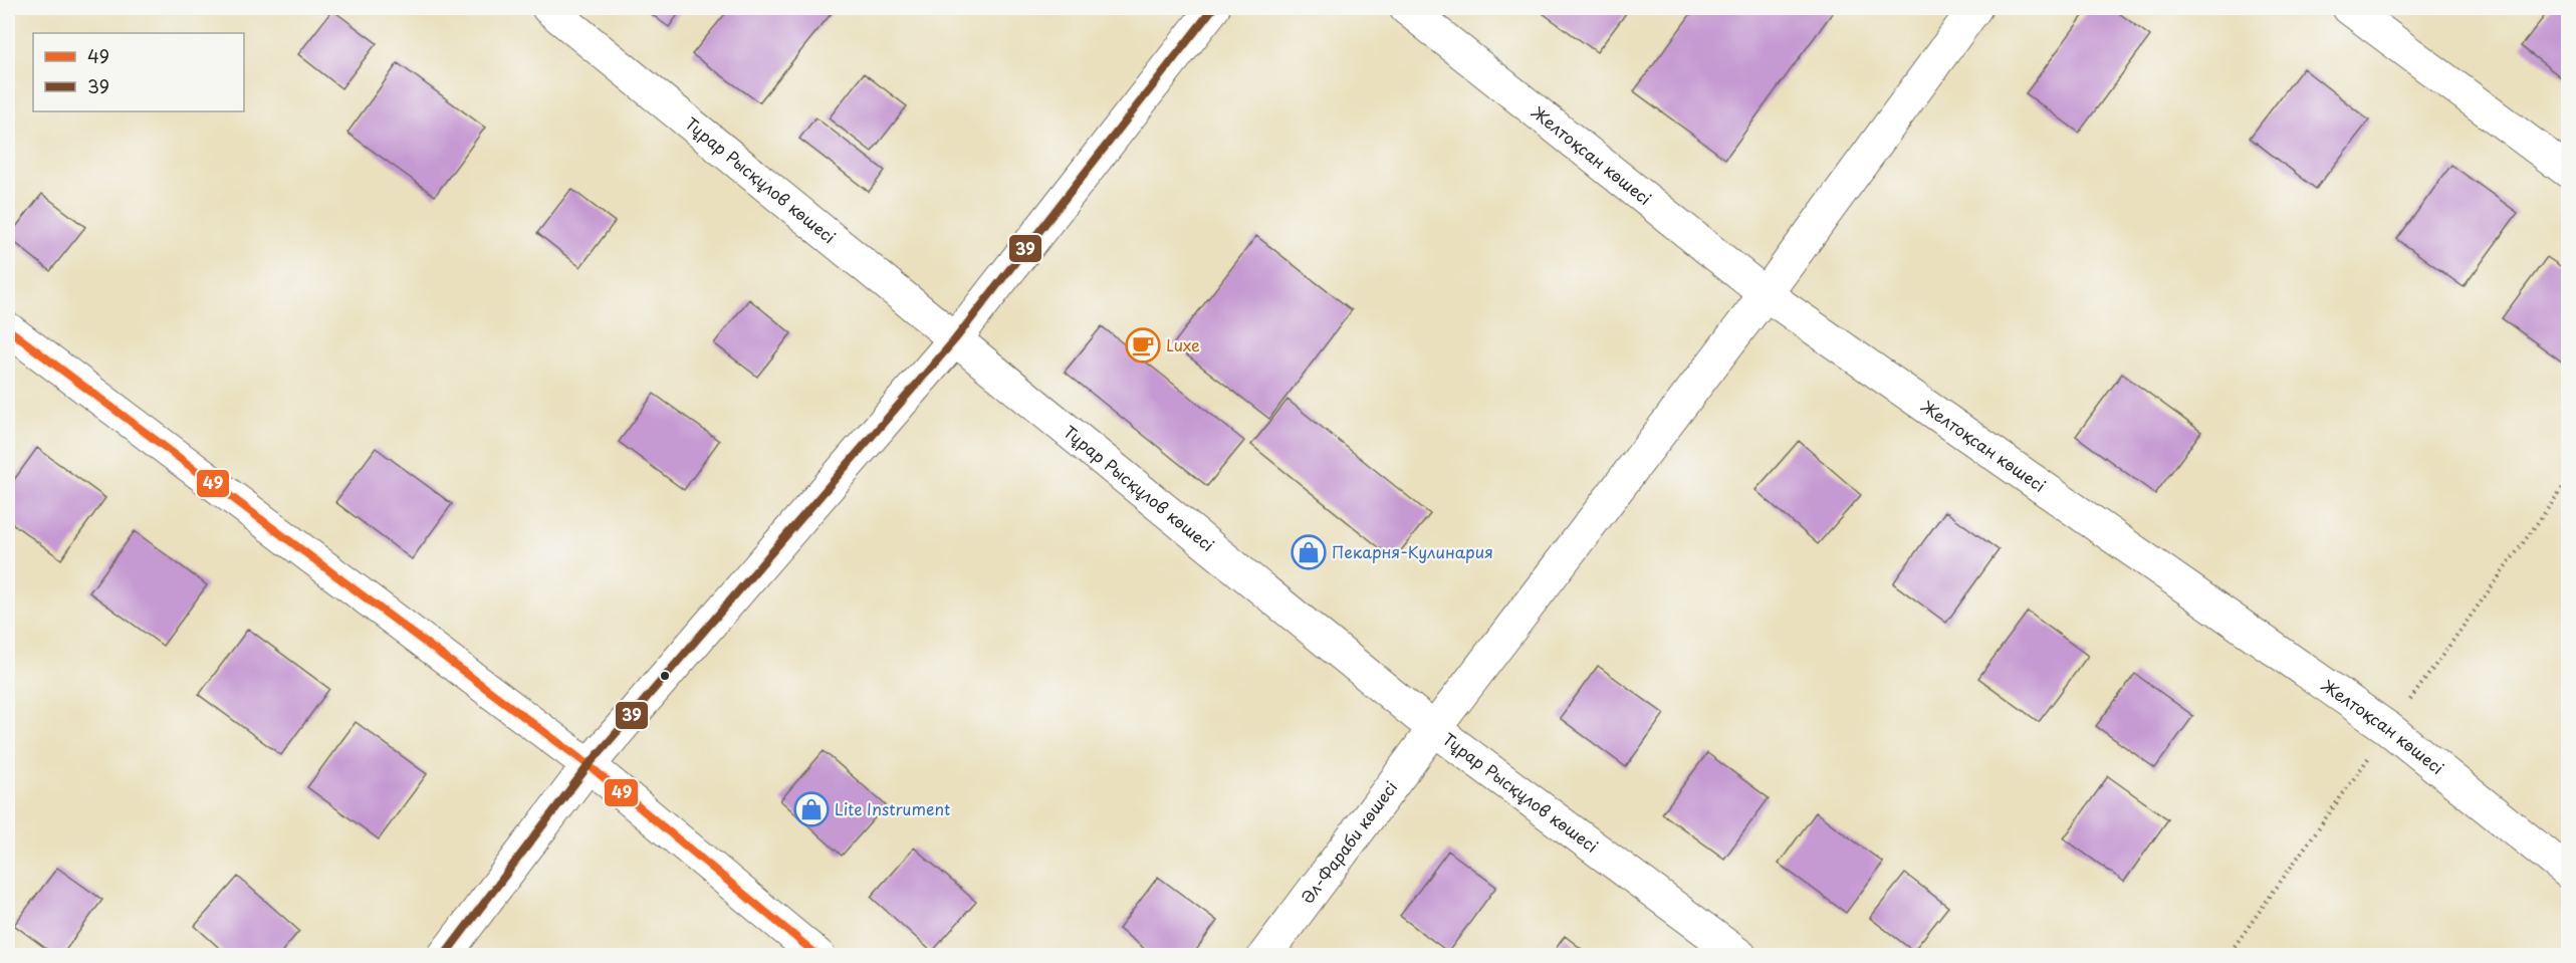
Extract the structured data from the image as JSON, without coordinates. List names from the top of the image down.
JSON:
{
  "streets": {
    "street": ["Желтоқсан көшесі", "Тұрар Рысқұлов көшесі", "Әл-Фараби көшесі"]
  },
  "crossings": [
    ["Желтоқсан көшесі", "Әл-Фараби көшесі"],
    ["Тұрар Рысқұлов көшесі", "Әл-Фараби көшесі"]
  ],
  "places": {
    "cafe": ["Luxe"],
    "shop": ["Пекарня-Кулинария", "Lite Instrument"]
  },
  "lines": ["transit line 39", "transit line 49"],
  "legend": ["49", "39"]
}
